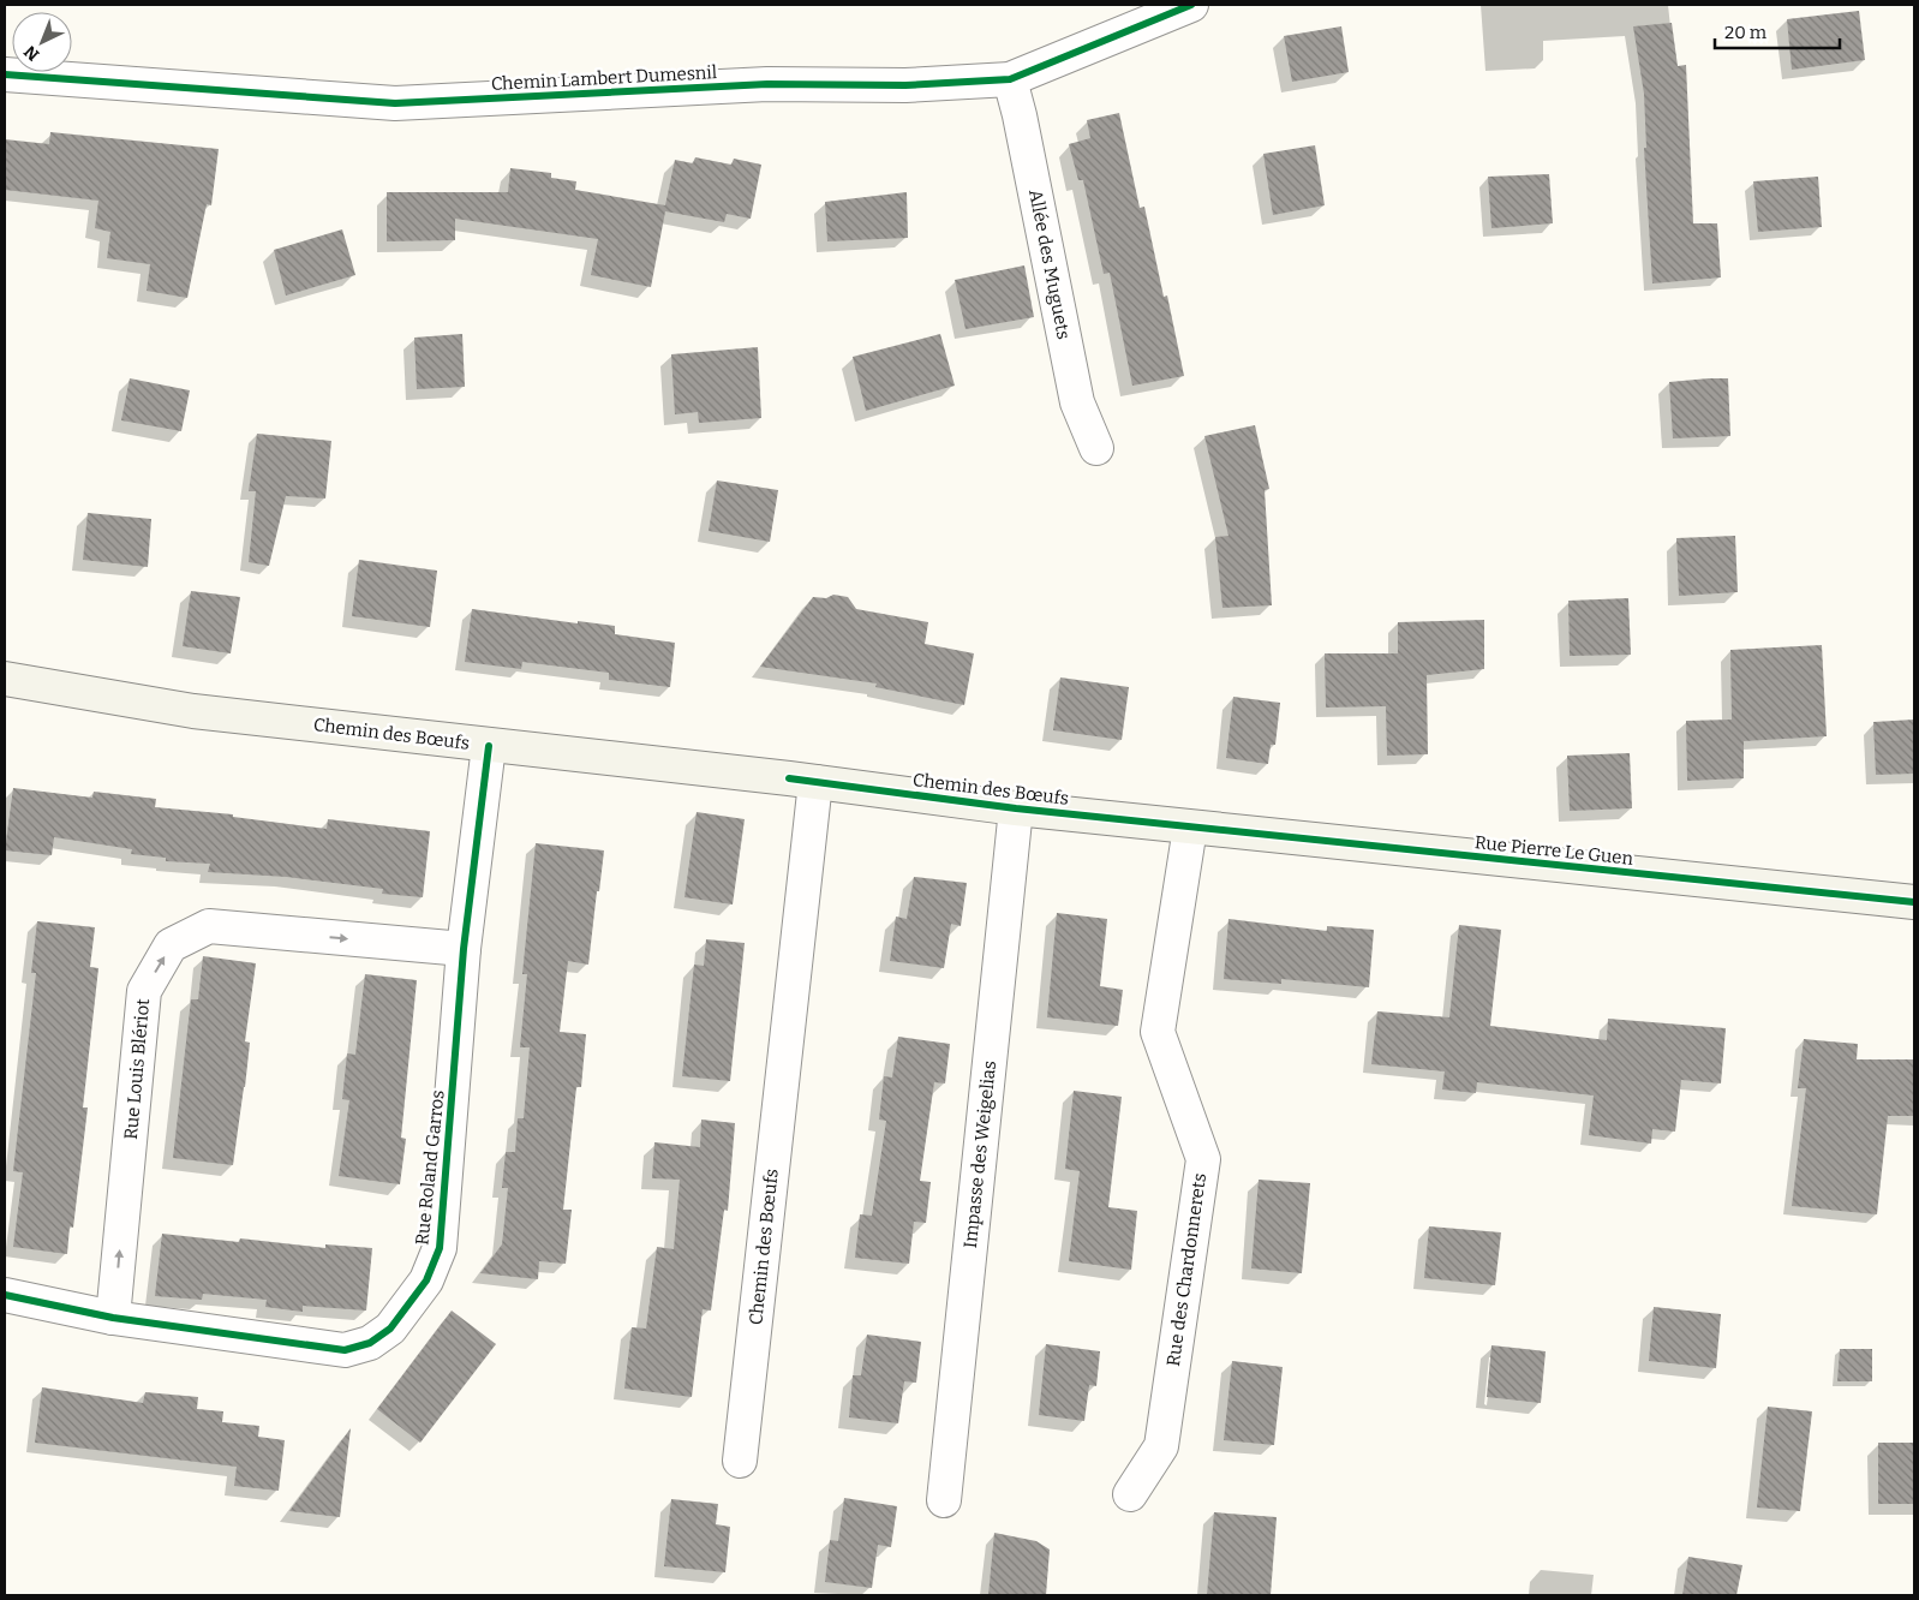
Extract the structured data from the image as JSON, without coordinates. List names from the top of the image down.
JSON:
{
  "streets": {
    "street": [
      "Chemin Lambert Dumesnil",
      "Allée des Muguets",
      "Chemin des Bœufs",
      "Rue Pierre Le Guen",
      "Rue Louis Blériot",
      "Impasse des Weigelias",
      "Rue Roland Garros",
      "Rue des Chardonnerets"
    ]
  },
  "crossings": [
    ["Chemin Lambert Dumesnil", "Allée des Muguets"],
    ["Chemin des Bœufs", "Rue Pierre Le Guen"],
    ["Chemin des Bœufs", "Impasse des Weigelias"],
    ["Chemin des Bœufs", "Rue Roland Garros"],
    ["Chemin des Bœufs", "Rue des Chardonnerets"],
    ["Rue Pierre Le Guen", "Rue des Chardonnerets"],
    ["Rue Louis Blériot", "Rue Roland Garros"]
  ],
  "scale_bar": "20 m",
  "north": "bottom left"
}
